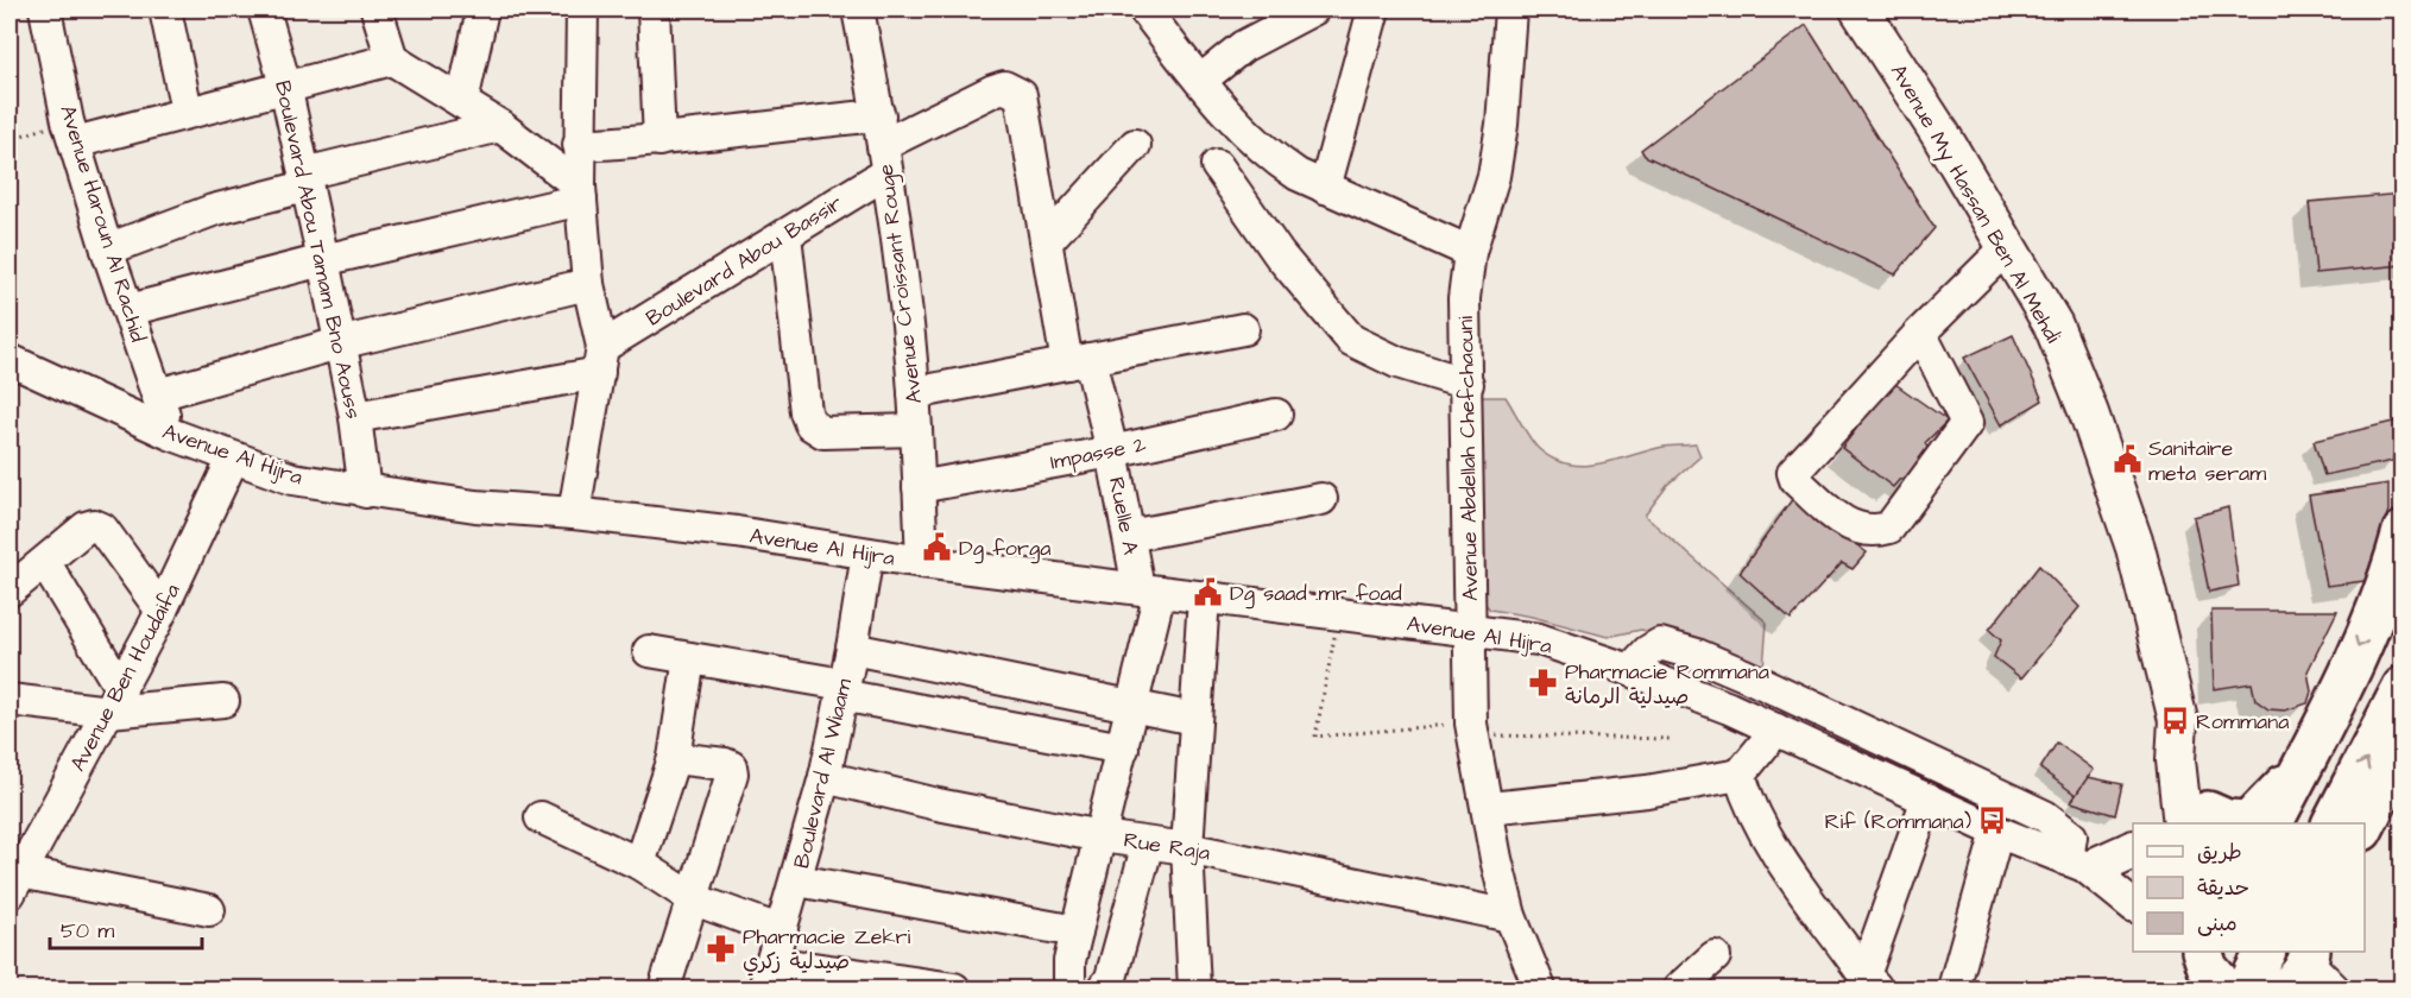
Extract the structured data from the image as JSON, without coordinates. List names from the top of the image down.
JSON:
{
  "streets": {
    "main road": ["Avenue My Hassan Ben Al Mehdi"],
    "street": [
      "Avenue Haroun Al Rachid",
      "Boulevard Abou Tamam Bno Aouss",
      "Boulevard Abou Bassir",
      "Avenue Croissant Rouge",
      "Impasse 2",
      "Avenue Al Hijra",
      "Avenue Abdellah Chefchaouni",
      "Ruelle A",
      "Avenue Ben Houdaifa",
      "Boulevard Al Wiaam",
      "Rue Raja"
    ]
  },
  "crossings": [
    ["Avenue Haroun Al Rachid", "Avenue Al Hijra"],
    ["Boulevard Abou Tamam Bno Aouss", "Avenue Al Hijra"],
    ["Boulevard Abou Bassir", "Avenue Croissant Rouge"],
    ["Boulevard Abou Bassir", "Ruelle A"],
    ["Avenue Croissant Rouge", "Impasse 2"],
    ["Avenue Croissant Rouge", "Avenue Al Hijra"],
    ["Impasse 2", "Ruelle A"],
    ["Avenue Al Hijra", "Avenue Abdellah Chefchaouni"],
    ["Avenue Al Hijra", "Ruelle A"],
    ["Avenue Al Hijra", "Avenue Ben Houdaifa"],
    ["Avenue Al Hijra", "Boulevard Al Wiaam"],
    ["Avenue Abdellah Chefchaouni", "Rue Raja"],
    ["Boulevard Al Wiaam", "Rue Raja"]
  ],
  "places": {
    "public building": ["Sanitaire meta seram", "Dg forga", "Dg saad .mr foad"],
    "pharmacy": ["Pharmacie Rommana صيدلية الرمانة", "Pharmacie Zekri صيدلية زكري"],
    "bus stop": ["Rommana", "Rif (Rommana)"]
  },
  "legend": ["طريق", "حديقة", "مبنى"],
  "scale_bar": "50 m"
}
